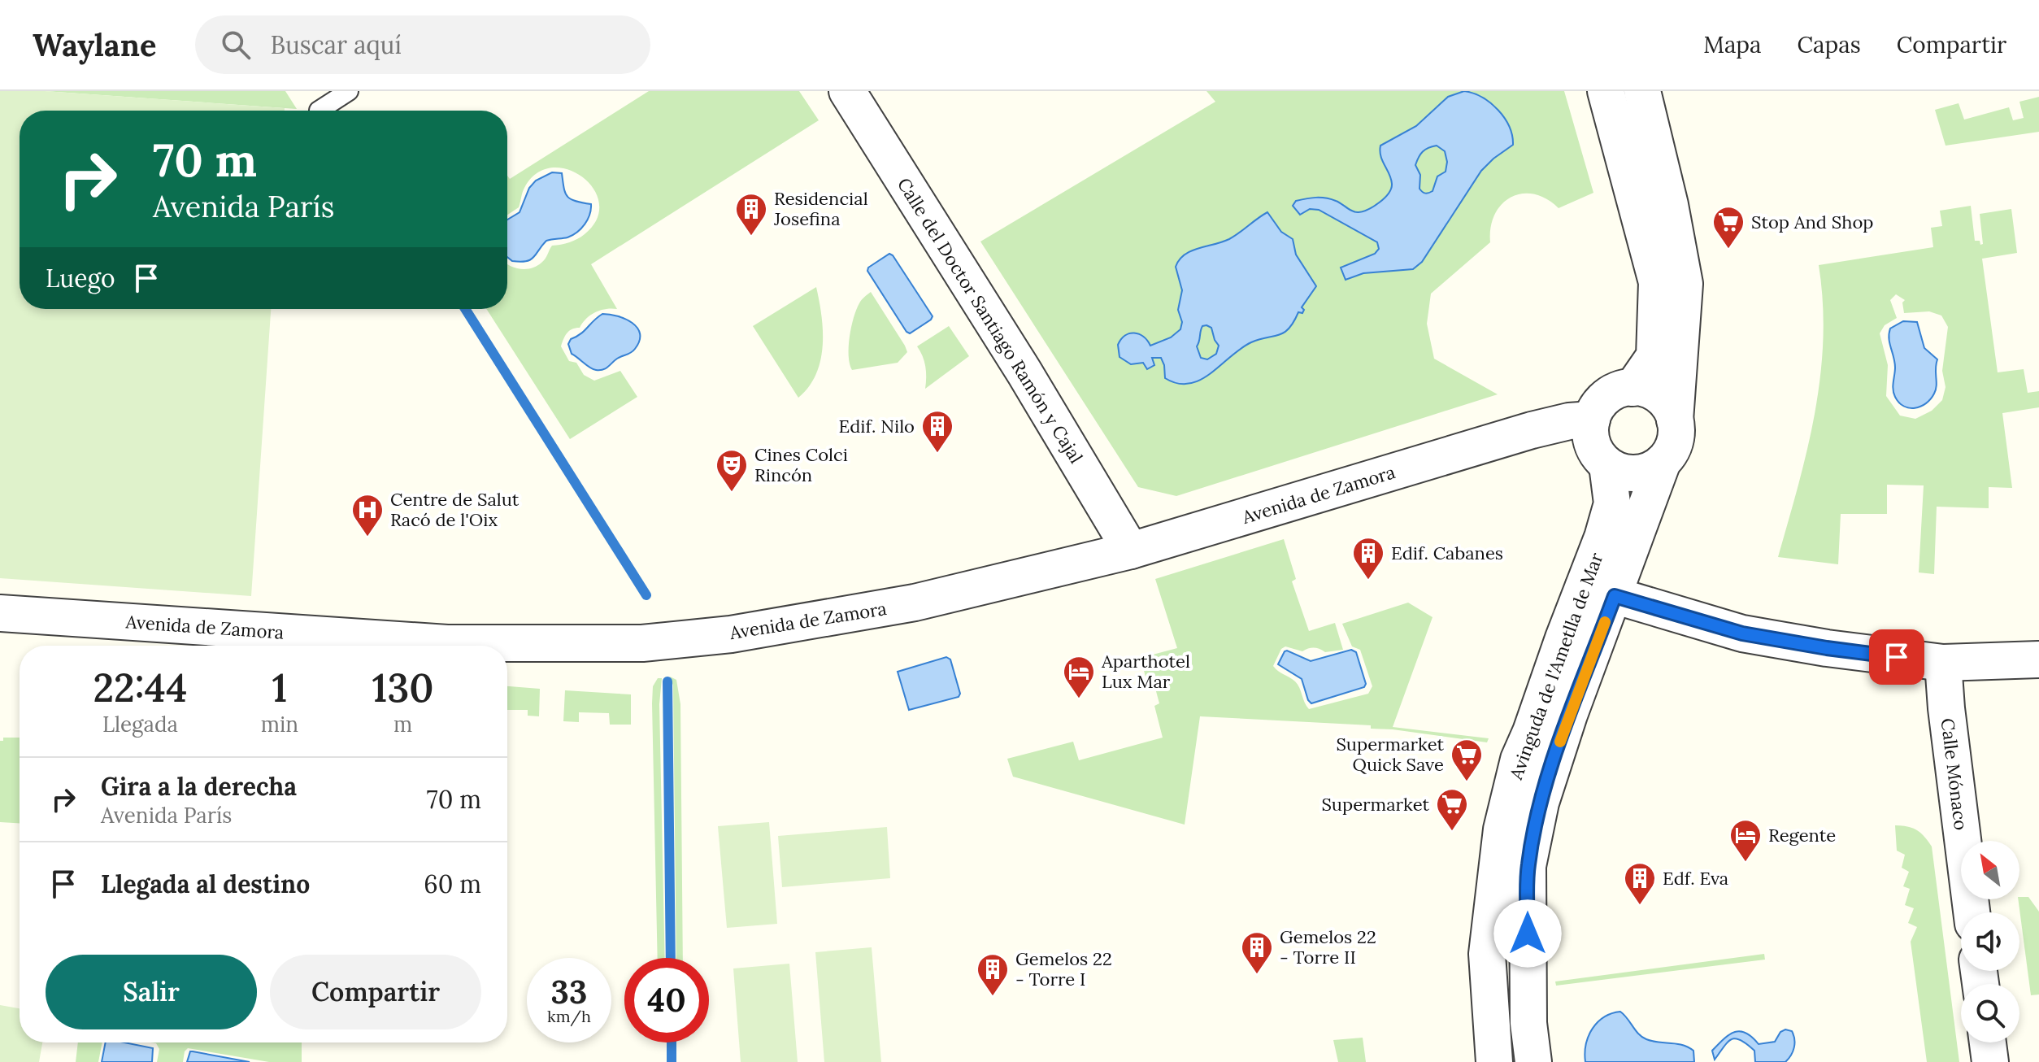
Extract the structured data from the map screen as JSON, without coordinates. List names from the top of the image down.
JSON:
{
  "streets": {
    "street": [
      "Calle del Doctor Santiago Ramón y Cajal",
      "Avenida de Zamora",
      "Avinguda de l'Ametlla de Mar",
      "Calle Mónaco"
    ]
  },
  "crossings": [
    ["Calle del Doctor Santiago Ramón y Cajal", "Avenida de Zamora"],
    ["Avenida de Zamora", "Avinguda de l'Ametlla de Mar"]
  ],
  "places": {
    "building": [
      "Residencial Josefina",
      "Edif. Nilo",
      "Edif. Cabanes",
      "Edf. Eva",
      "Gemelos 22 - Torre II",
      "Gemelos 22 - Torre I"
    ],
    "supermarket": ["Stop And Shop", "Supermarket Quick Save", "Supermarket"],
    "theatre": ["Cines Colci Rincón"],
    "hospital": ["Centre de Salut Racó de l'Oix"],
    "hotel": ["Aparthotel Lux Mar", "Regente"]
  },
  "north": "top left",
  "page": {
    "header": "Waylane",
    "search": "Buscar aquí",
    "nav": ["Mapa", "Capas", "Compartir"],
    "turn": ["70 m", "Avenida París"],
    "then": "Luego",
    "eta": [
      "22:44",
      "Llegada",
      "1",
      "min",
      "130",
      "m"
    ],
    "list": [
      {
        "name": "Gira a la derecha",
        "note": "Avenida París",
        "value": "70 m"
      },
      {
        "name": "Llegada al destino",
        "value": "60 m"
      }
    ],
    "buttons": ["Salir", "Compartir"],
    "speed": "33 km/h",
    "limit": "40"
  }
}
